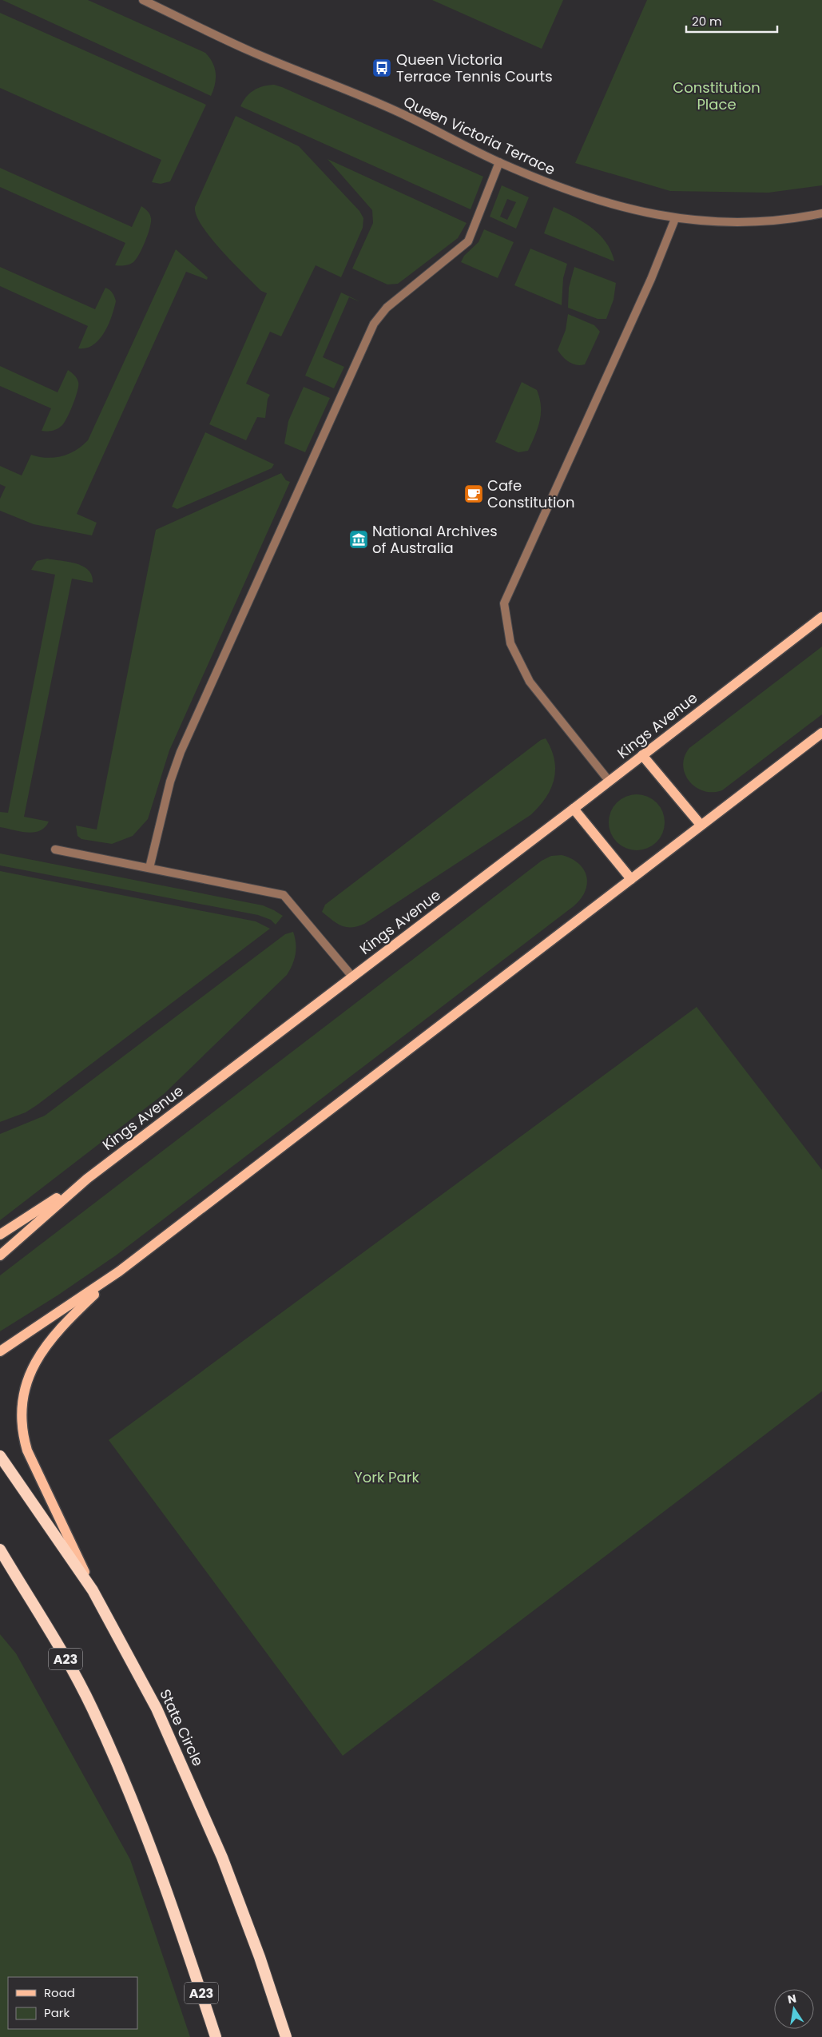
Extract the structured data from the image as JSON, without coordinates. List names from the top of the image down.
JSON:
{
  "streets": {
    "highway": ["A23", "State Circle"],
    "main road": ["Kings Avenue"],
    "street": ["Queen Victoria Terrace"]
  },
  "parks": ["Constitution Place", "York Park"],
  "places": {
    "bus stop": ["Queen Victoria Terrace Tennis Courts"],
    "cafe": ["Cafe Constitution"],
    "museum": ["National Archives of Australia"]
  },
  "legend": ["Road", "Park"],
  "scale_bar": "20 m",
  "north": "top"
}
